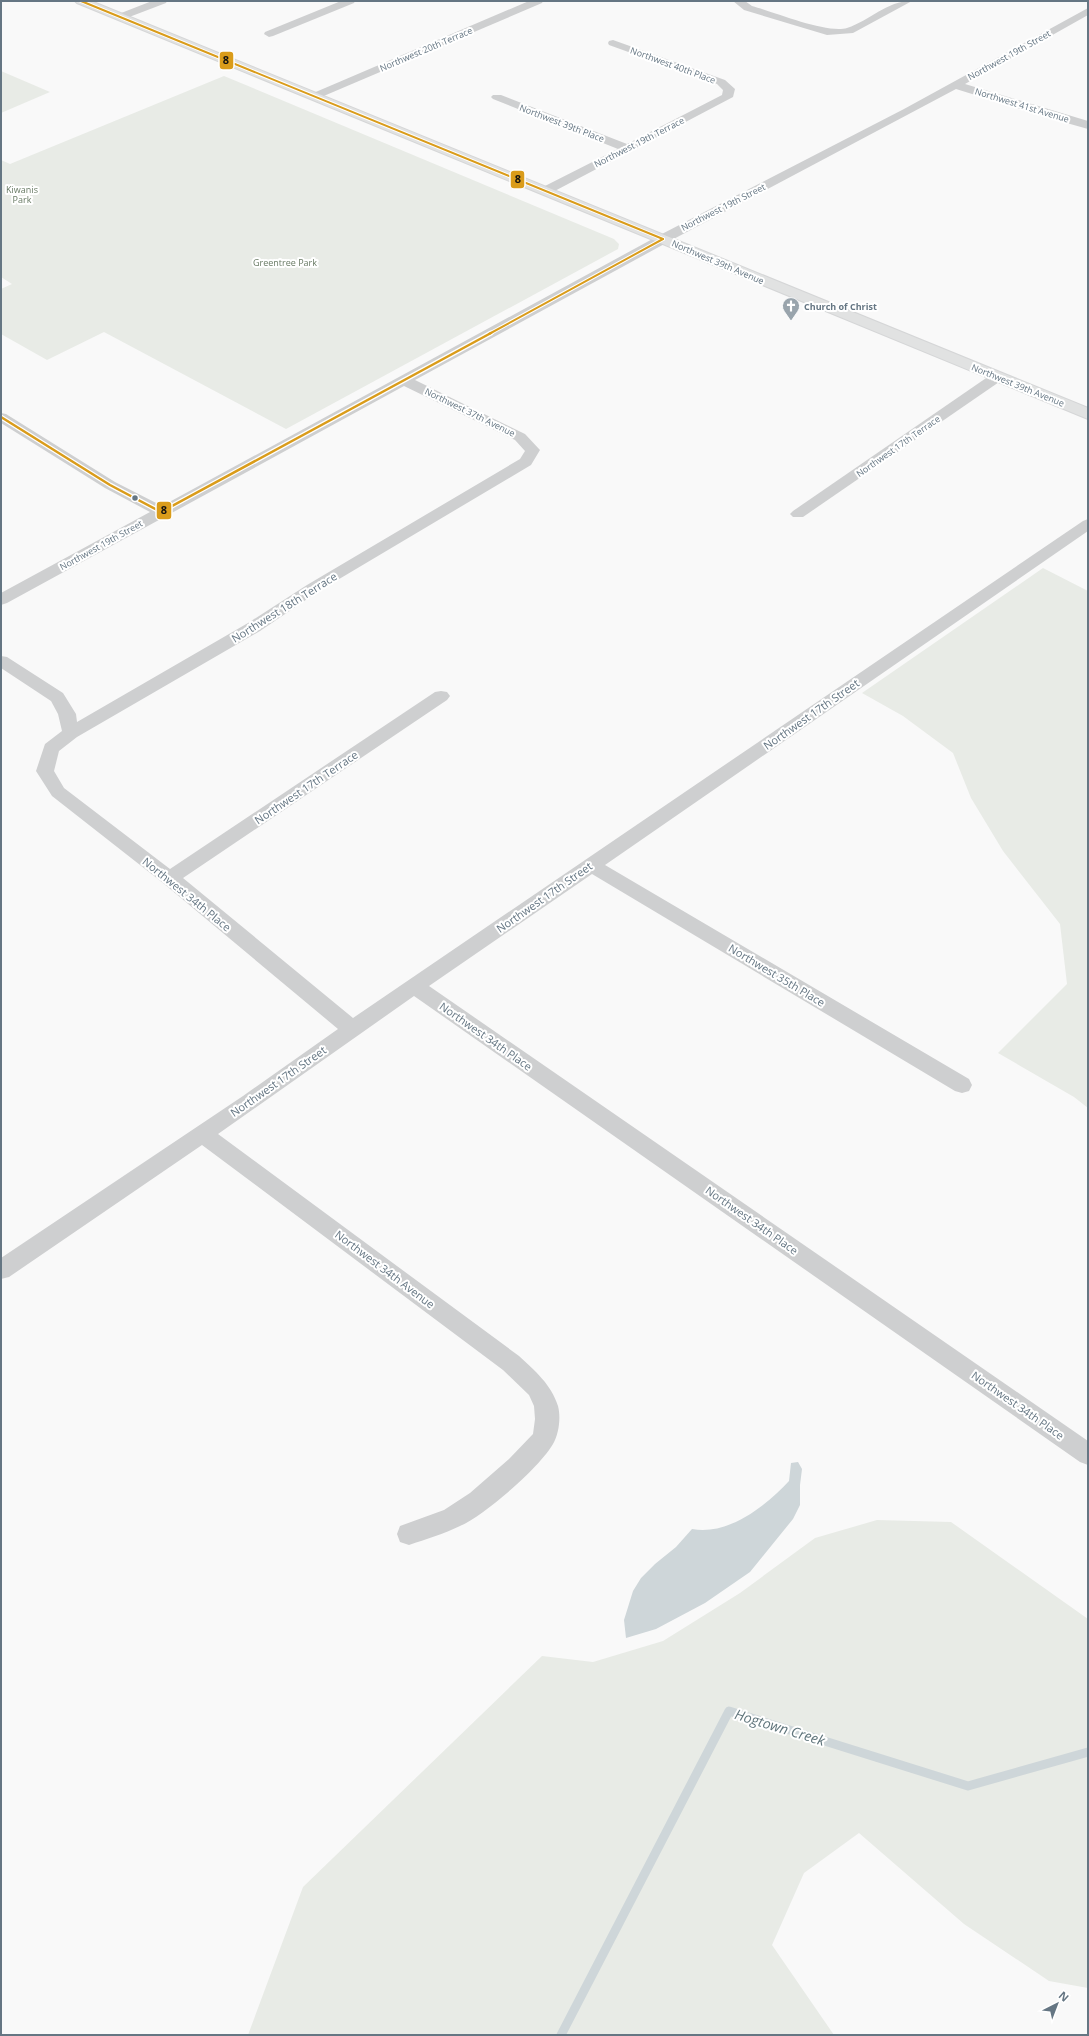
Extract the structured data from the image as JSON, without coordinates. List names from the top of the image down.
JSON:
{
  "streets": {
    "main road": ["Northwest 39th Avenue"],
    "street": [
      "Northwest 20th Terrace",
      "Northwest 19th Street",
      "Northwest 40th Place",
      "Northwest 41st Avenue",
      "Northwest 39th Place",
      "Northwest 19th Terrace",
      "Northwest 37th Avenue",
      "Northwest 17th Terrace",
      "Northwest 18th Terrace",
      "Northwest 17th Street",
      "Northwest 34th Place",
      "Northwest 35th Place",
      "Northwest 34th Avenue"
    ]
  },
  "crossings": [
    ["Northwest 20th Terrace", "Northwest 39th Avenue"],
    ["Northwest 19th Street", "Northwest 41st Avenue"],
    ["Northwest 19th Street", "Northwest 39th Avenue"],
    ["Northwest 19th Street", "Northwest 37th Avenue"],
    ["Northwest 40th Place", "Northwest 19th Terrace"],
    ["Northwest 39th Place", "Northwest 19th Terrace"],
    ["Northwest 19th Terrace", "Northwest 39th Avenue"],
    ["Northwest 39th Avenue", "Northwest 17th Terrace"],
    ["Northwest 37th Avenue", "Northwest 18th Terrace"],
    ["Northwest 17th Terrace", "Northwest 34th Place"],
    ["Northwest 18th Terrace", "Northwest 34th Place"],
    ["Northwest 17th Street", "Northwest 34th Place"],
    ["Northwest 17th Street", "Northwest 35th Place"],
    ["Northwest 17th Street", "Northwest 34th Avenue"]
  ],
  "water": ["Hogtown Creek"],
  "parks": ["Kiwanis Park", "Greentree Park"],
  "places": {
    "church": ["Church of Christ"]
  },
  "lines": ["transit line 8"],
  "north": "top right"
}
